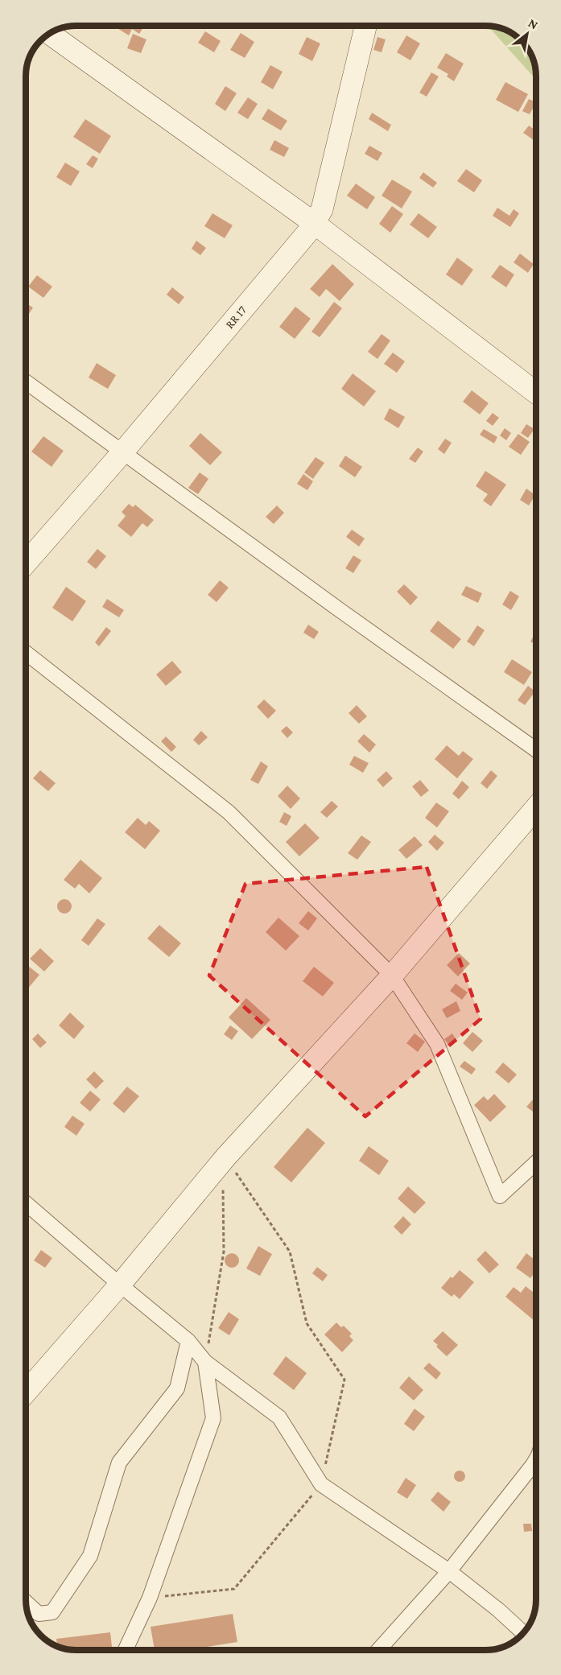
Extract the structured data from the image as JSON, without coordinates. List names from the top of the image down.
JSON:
{
  "streets": {
    "street": ["RR 17"]
  },
  "north": "top right"
}
